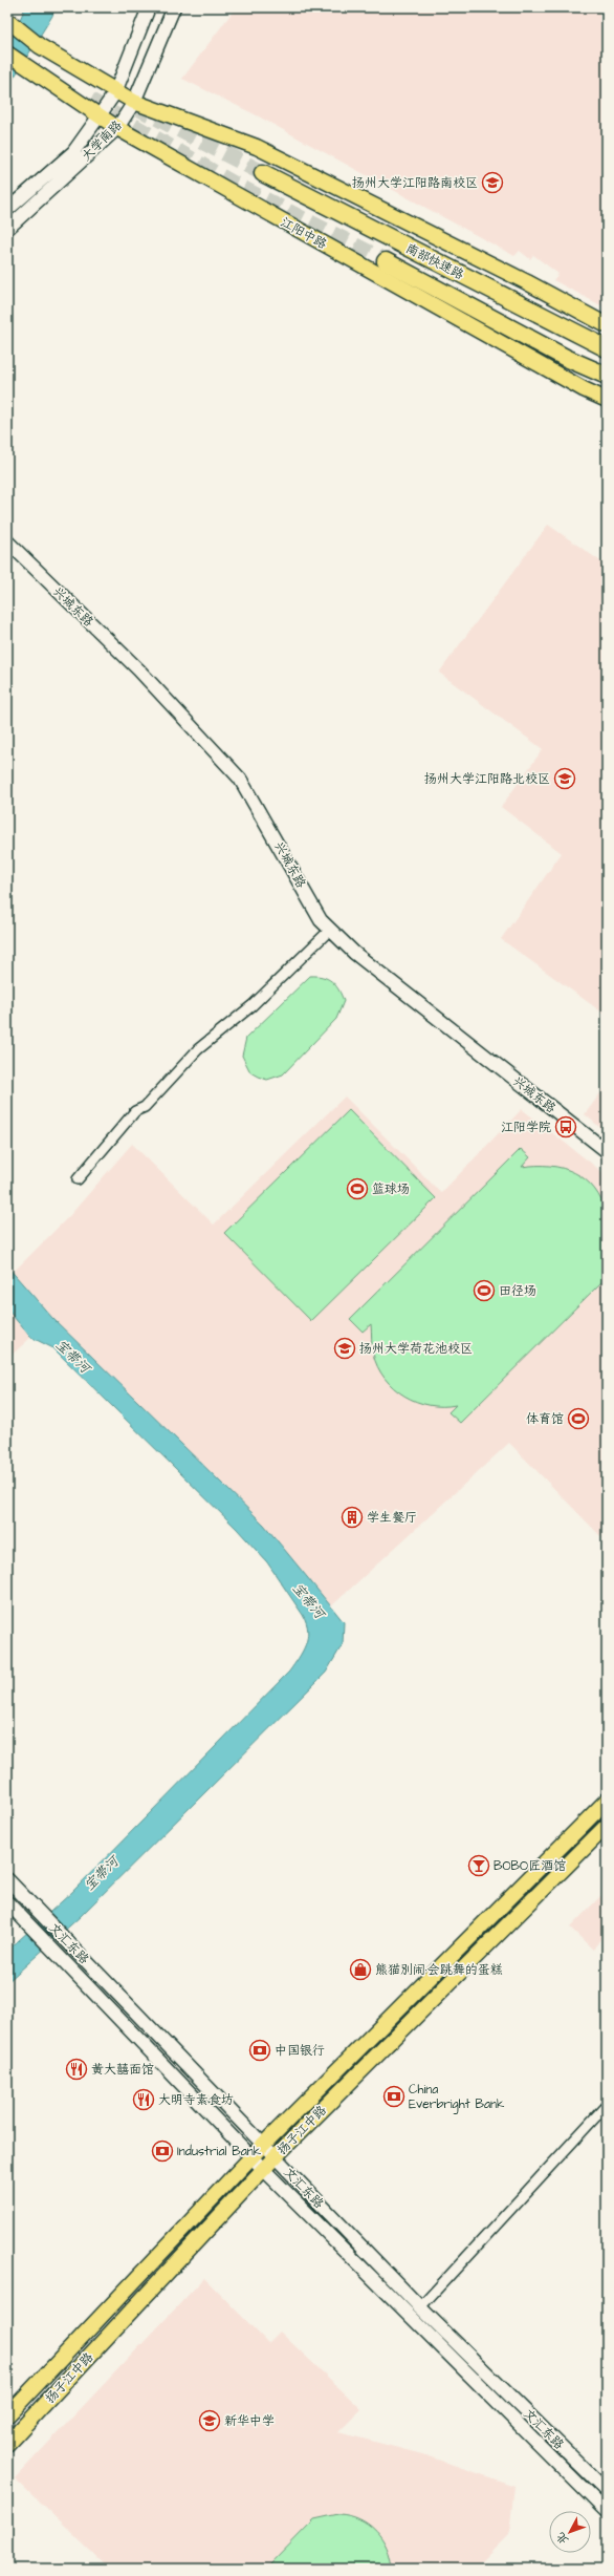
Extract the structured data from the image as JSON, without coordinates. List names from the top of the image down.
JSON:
{
  "streets": {
    "highway": ["南部快速路"],
    "main road": [
      "大学南路",
      "江阳中路",
      "兴城东路",
      "文汇东路",
      "扬子江中路"
    ]
  },
  "crossings": [
    ["大学南路", "江阳中路"],
    ["文汇东路", "扬子江中路"]
  ],
  "water": ["宝带河"],
  "places": {
    "school or university": [
      "扬州大学江阳路南校区",
      "扬州大学江阳路北校区",
      "扬州大学荷花池校区",
      "新华中学"
    ],
    "bus stop": ["江阳学院"],
    "sports": ["篮球场", "田径场", "体育馆"],
    "building": ["学生餐厅"],
    "bar": ["BOBO匠酒馆"],
    "shop": ["熊猫别闹·会跳舞的蛋糕"],
    "bank": ["中国银行", "China Everbright Bank", "Industrial Bank"],
    "restaurant": ["黄大囍面馆", "大明寺素食坊"]
  },
  "north": "bottom left"
}
